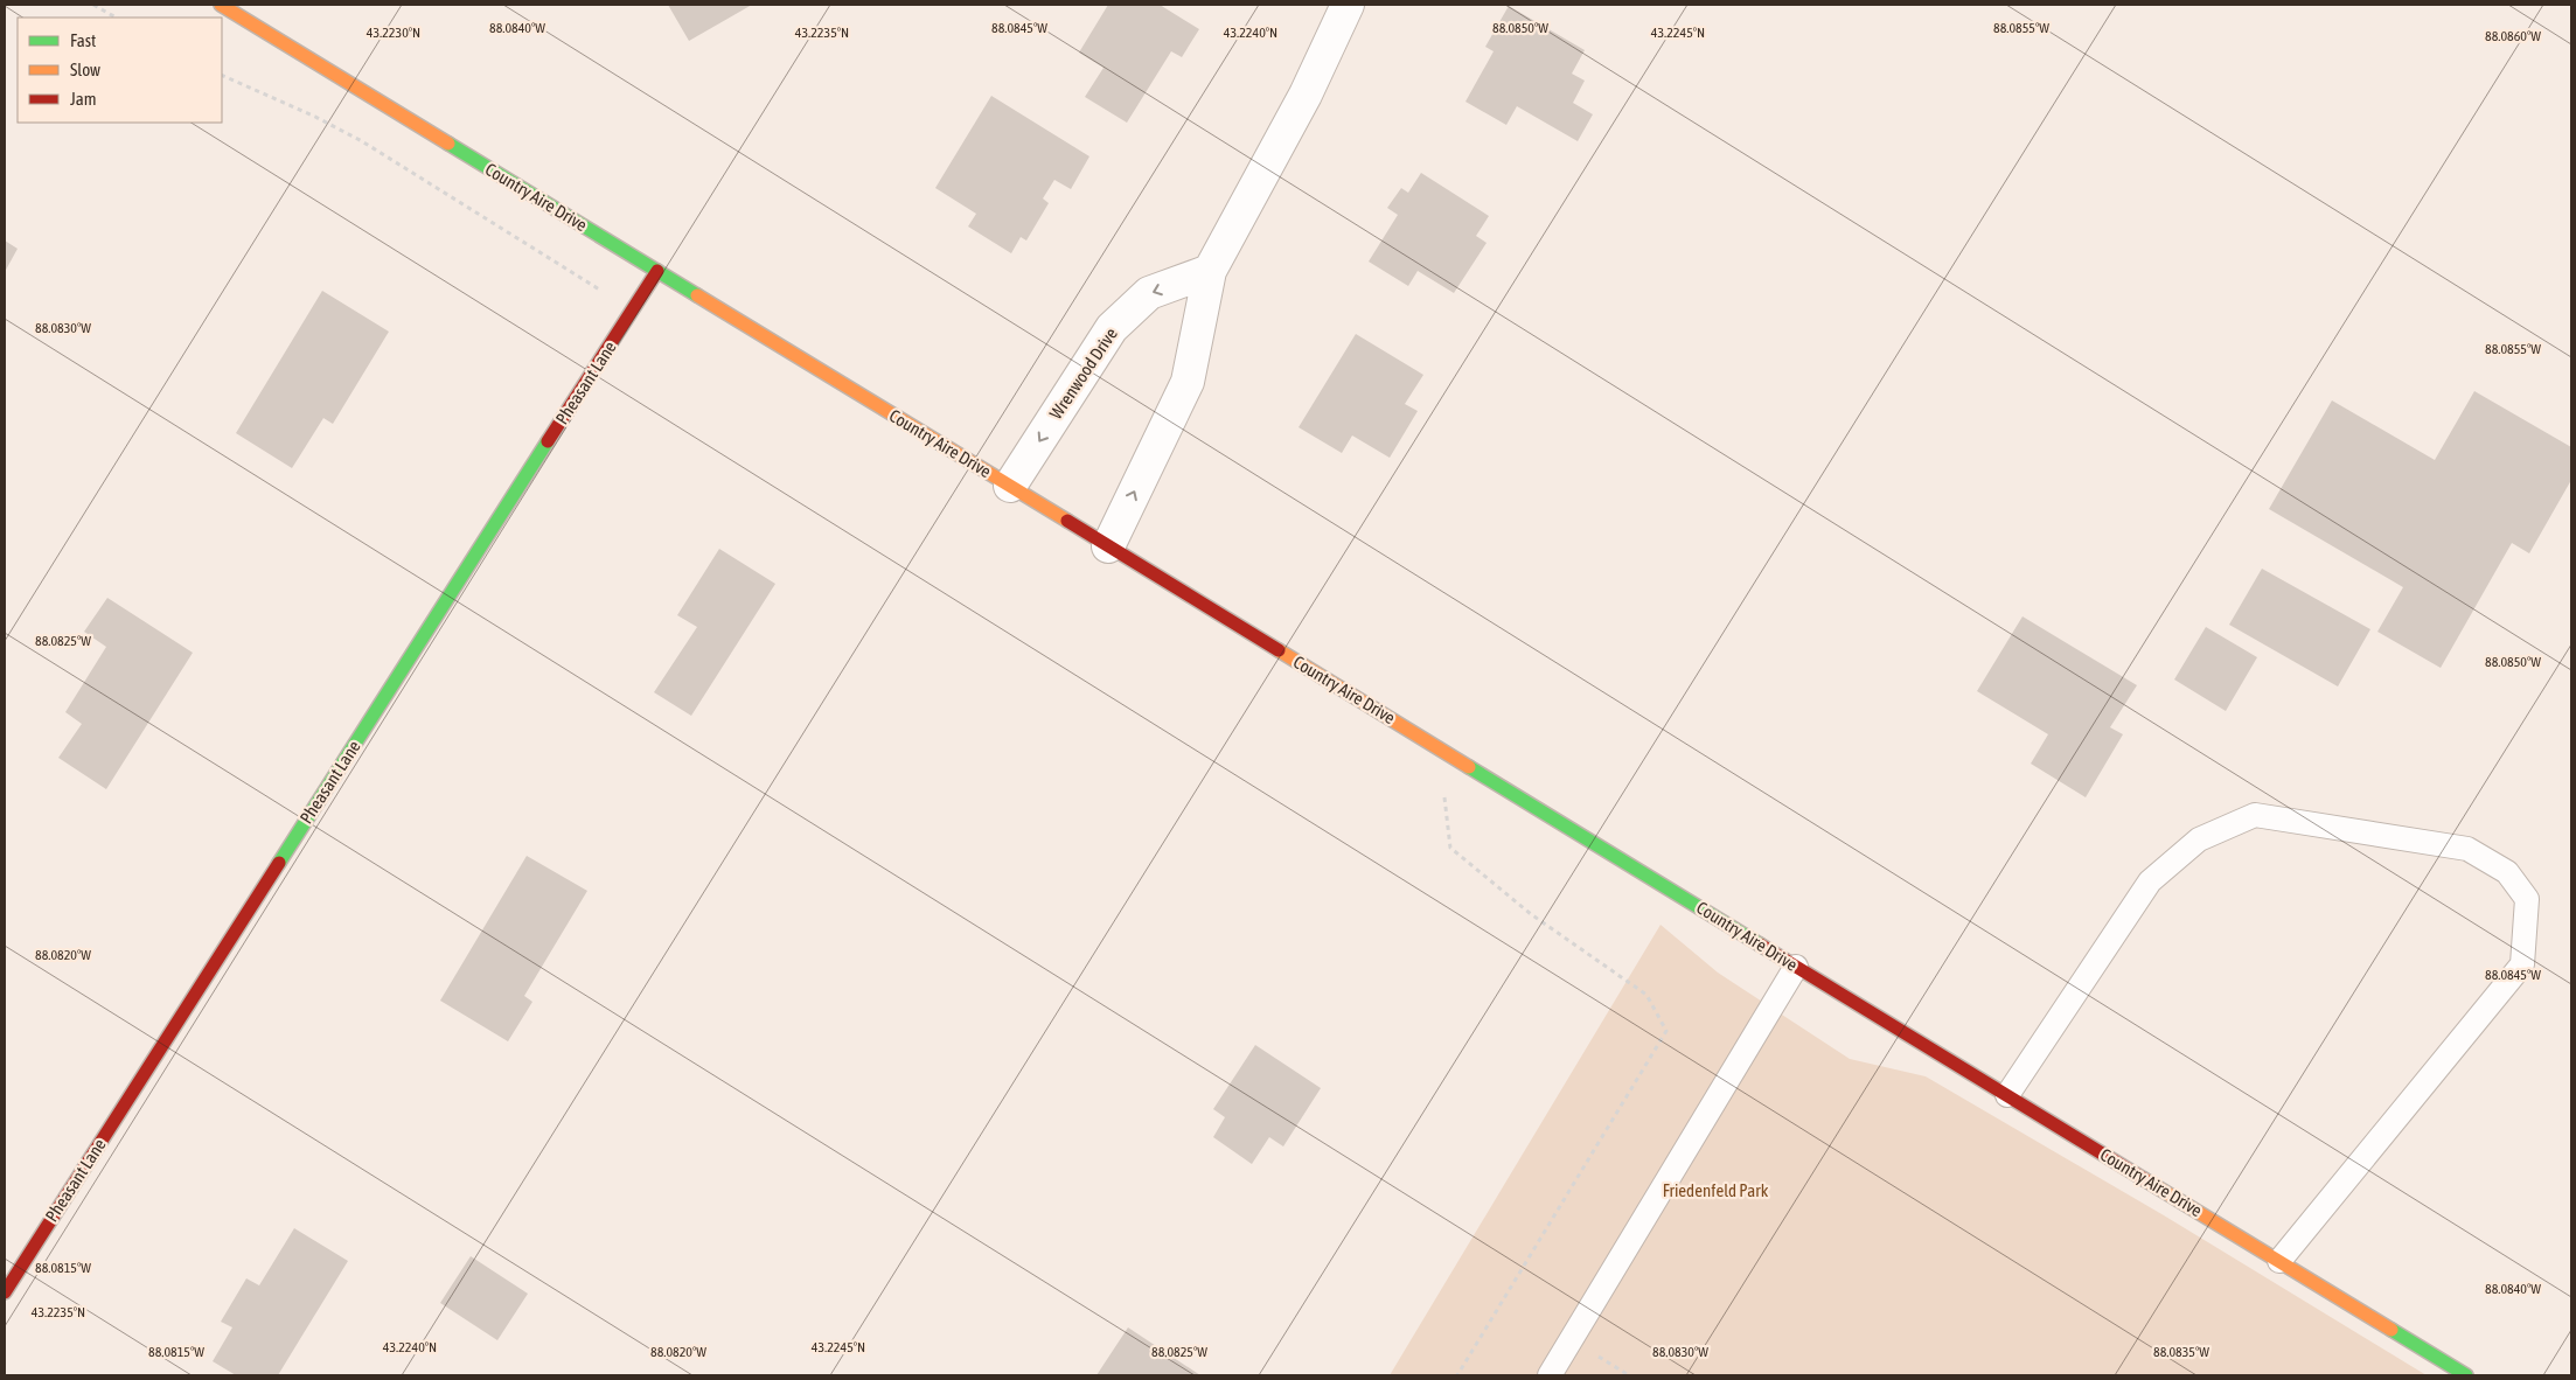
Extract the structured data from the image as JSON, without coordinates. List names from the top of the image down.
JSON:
{
  "streets": {
    "street": ["Country Aire Drive", "Wrenwood Drive", "Pheasant Lane"]
  },
  "crossings": [
    ["Country Aire Drive", "Wrenwood Drive"],
    ["Country Aire Drive", "Pheasant Lane"]
  ],
  "parks": ["Friedenfeld Park"],
  "legend": ["Fast", "Slow", "Jam"],
  "coordinates": [
    "88.0840°W",
    "88.0845°W",
    "88.0850°W",
    "88.0855°W",
    "43.2230°N",
    "43.2235°N",
    "43.2240°N",
    "43.2245°N",
    "88.0860°W",
    "88.0830°W",
    "88.0825°W",
    "88.0820°W",
    "88.0815°W",
    "88.0835°W"
  ]
}
